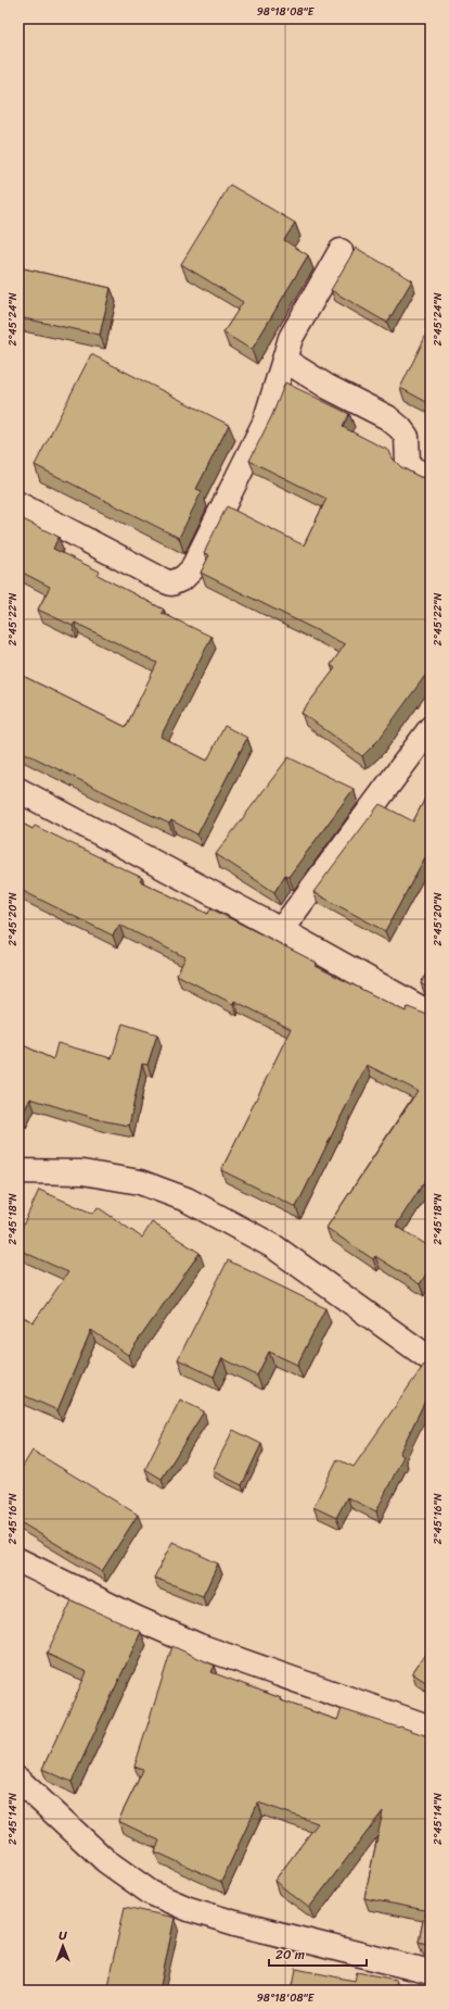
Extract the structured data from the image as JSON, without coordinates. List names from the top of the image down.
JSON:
{
  "scale_bar": "20 m",
  "north": "top",
  "coordinates": [
    "98°18'08\"E",
    "2°45'24\"N",
    "2°45'22\"N",
    "2°45'20\"N",
    "2°45'18\"N",
    "2°45'16\"N",
    "2°45'14\"N"
  ]
}
